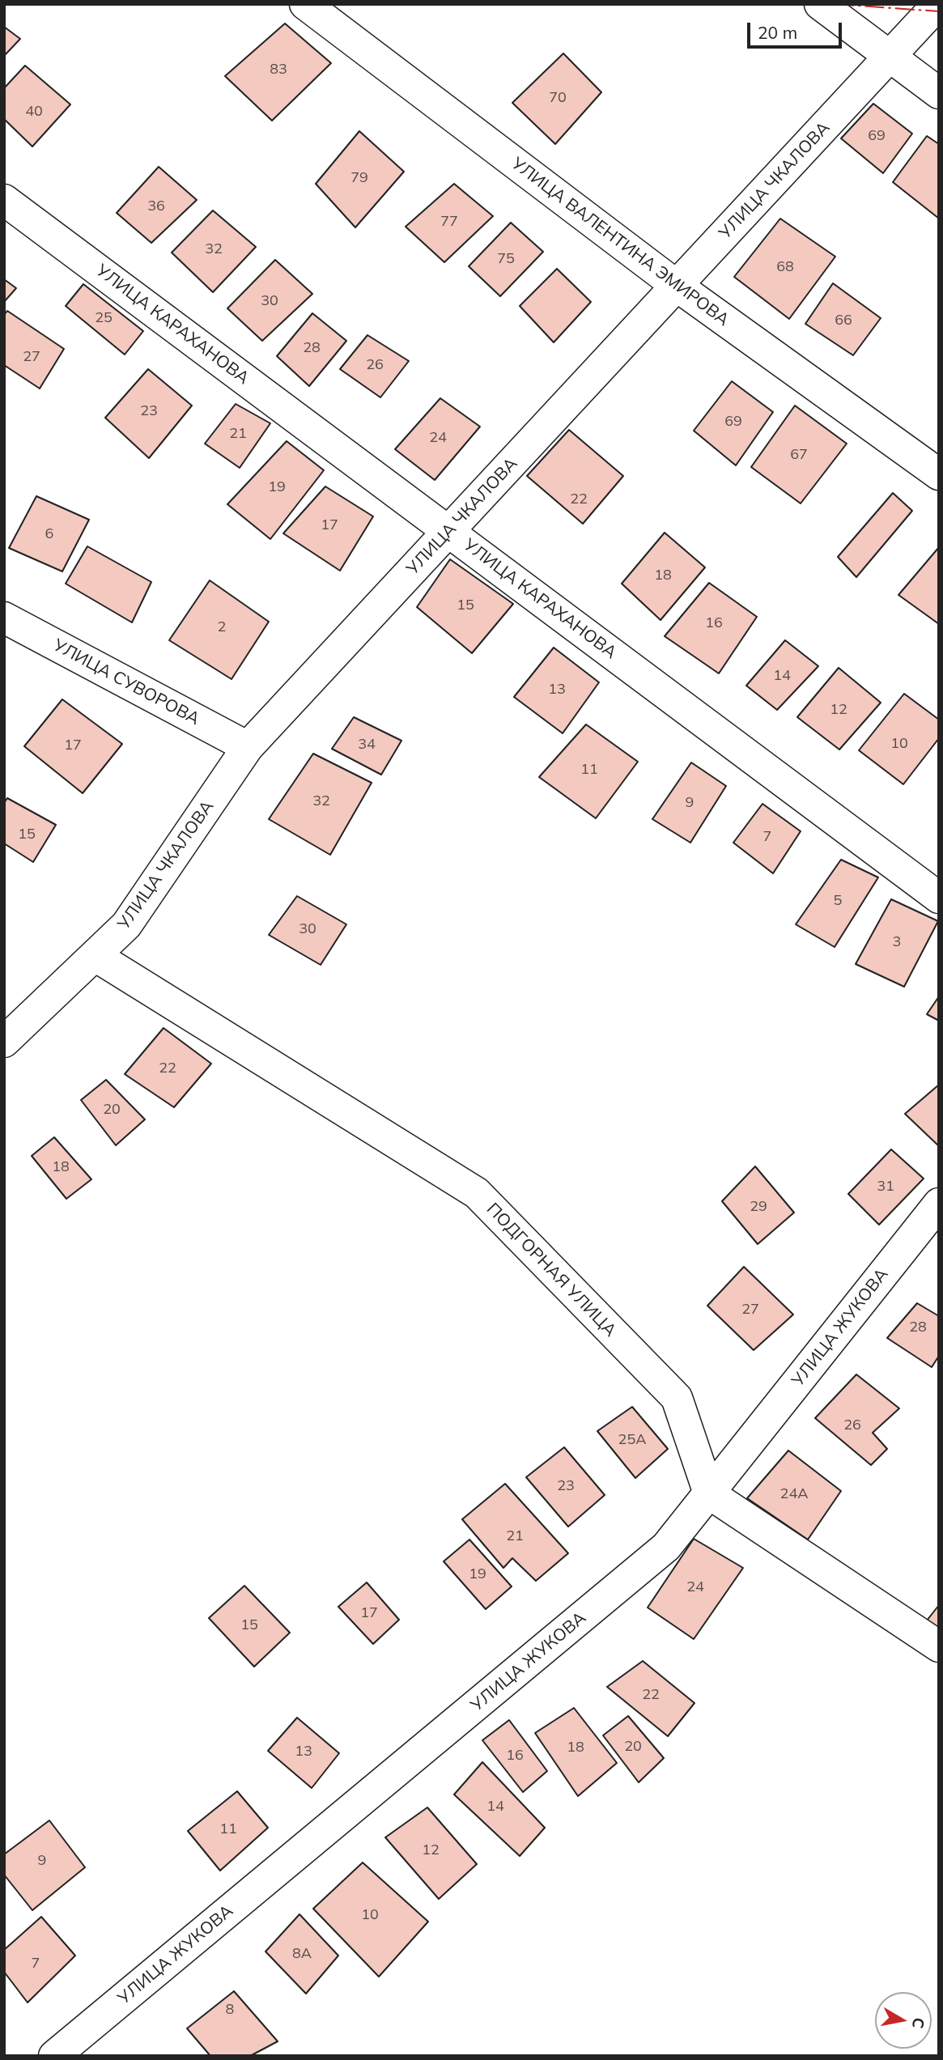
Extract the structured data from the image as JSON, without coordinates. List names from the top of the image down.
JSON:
{
  "streets": {
    "street": [
      "УЛИЦА ЧКАЛОВА",
      "УЛИЦА ВАЛЕНТИНА ЭМИРОВА",
      "УЛИЦА КАРАХАНОВА",
      "УЛИЦА СУВОРОВА",
      "ПОДГОРНАЯ УЛИЦА",
      "УЛИЦА ЖУКОВА"
    ]
  },
  "crossings": [
    ["УЛИЦА ЧКАЛОВА", "УЛИЦА ВАЛЕНТИНА ЭМИРОВА"],
    ["УЛИЦА ЧКАЛОВА", "УЛИЦА КАРАХАНОВА"],
    ["УЛИЦА ЧКАЛОВА", "УЛИЦА СУВОРОВА"],
    ["УЛИЦА ЧКАЛОВА", "ПОДГОРНАЯ УЛИЦА"],
    ["ПОДГОРНАЯ УЛИЦА", "УЛИЦА ЖУКОВА"]
  ],
  "house_numbers": [
    "83",
    "70",
    "40",
    "69",
    "79",
    "36",
    "77",
    "32",
    "75",
    "68",
    "30",
    "25",
    "66",
    "28",
    "27",
    "26",
    "23",
    "69",
    "21",
    "24",
    "67",
    "19",
    "22",
    "17",
    "6",
    "18",
    "15",
    "16",
    "2",
    "14",
    "13",
    "12",
    "10",
    "34",
    "17",
    "11",
    "32",
    "9",
    "15",
    "7",
    "5",
    "30",
    "3",
    "22",
    "20",
    "18",
    "31",
    "29",
    "27",
    "28",
    "26",
    "25А",
    "23",
    "24А",
    "21",
    "19",
    "24",
    "17",
    "15",
    "22",
    "20",
    "18",
    "13",
    "16",
    "14",
    "11",
    "12",
    "9",
    "10",
    "8А",
    "7",
    "8"
  ],
  "scale_bar": "20 m",
  "north": "right"
}
